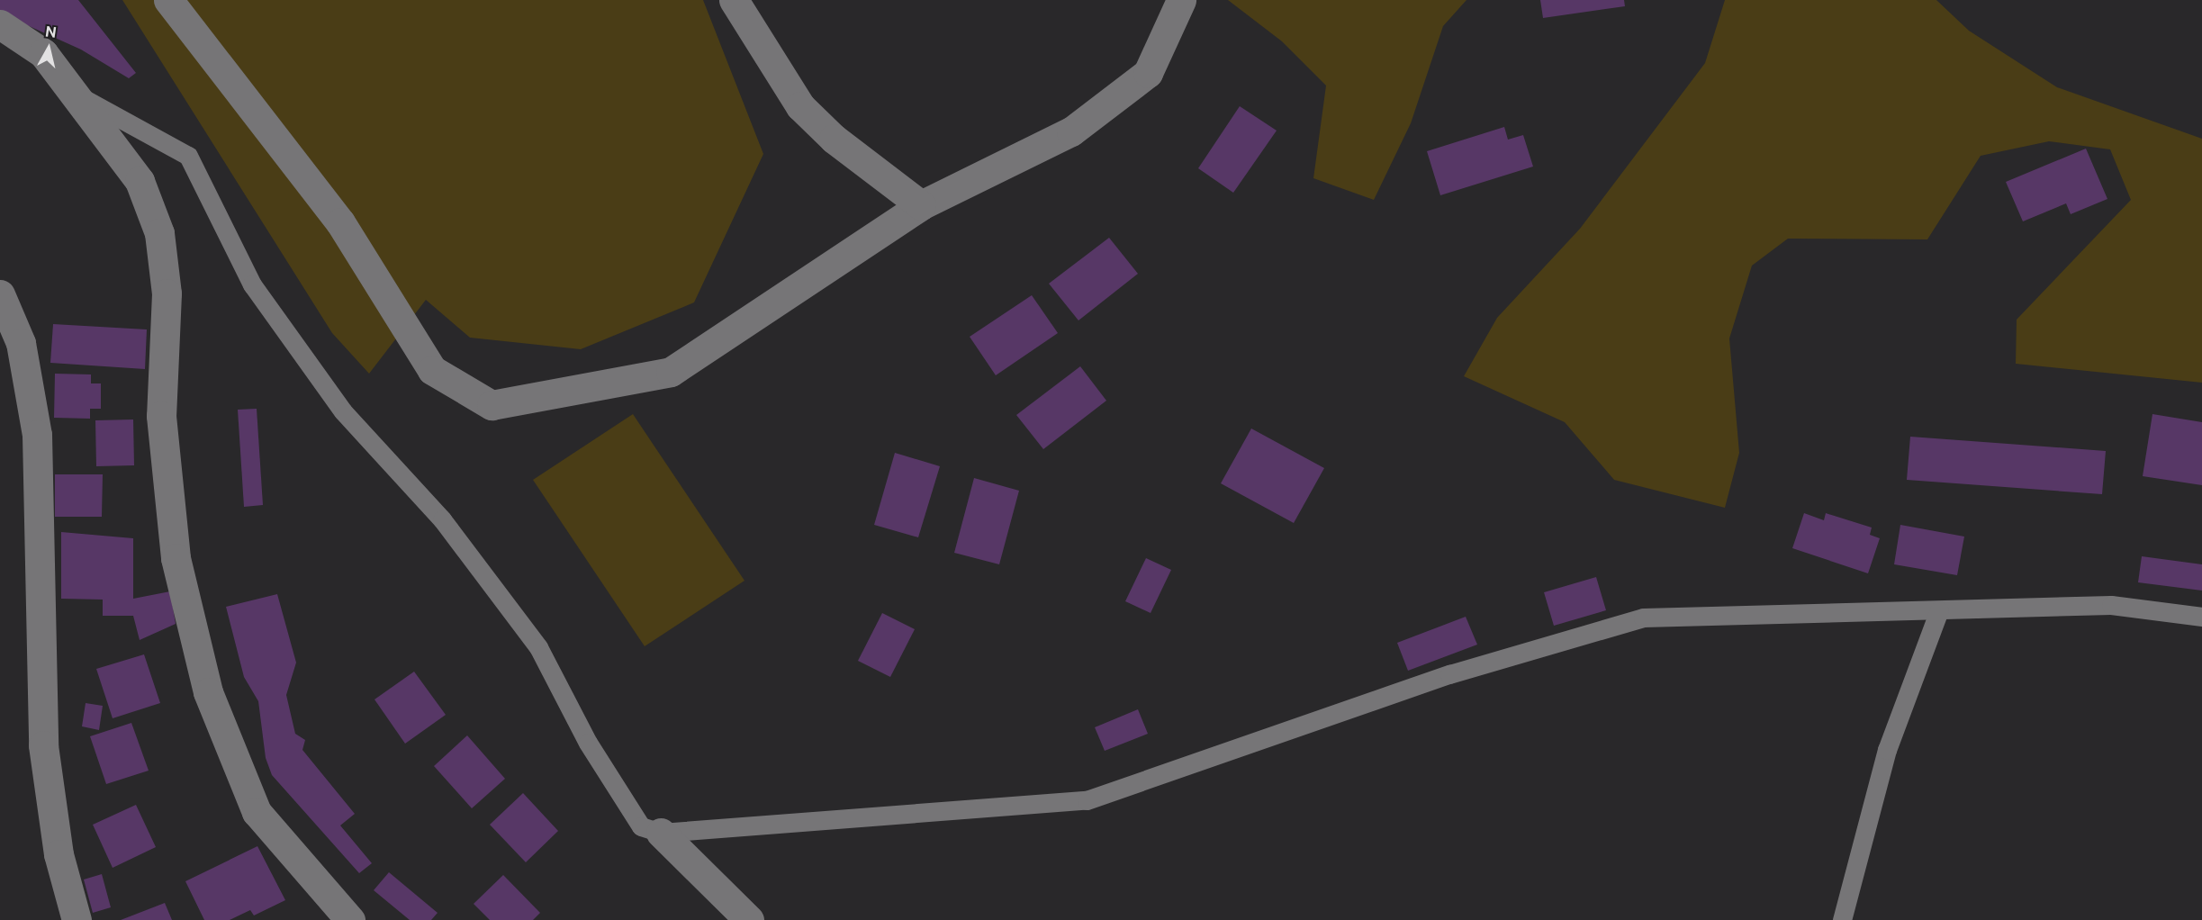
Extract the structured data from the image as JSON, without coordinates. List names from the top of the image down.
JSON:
{
  "north": "top"
}
